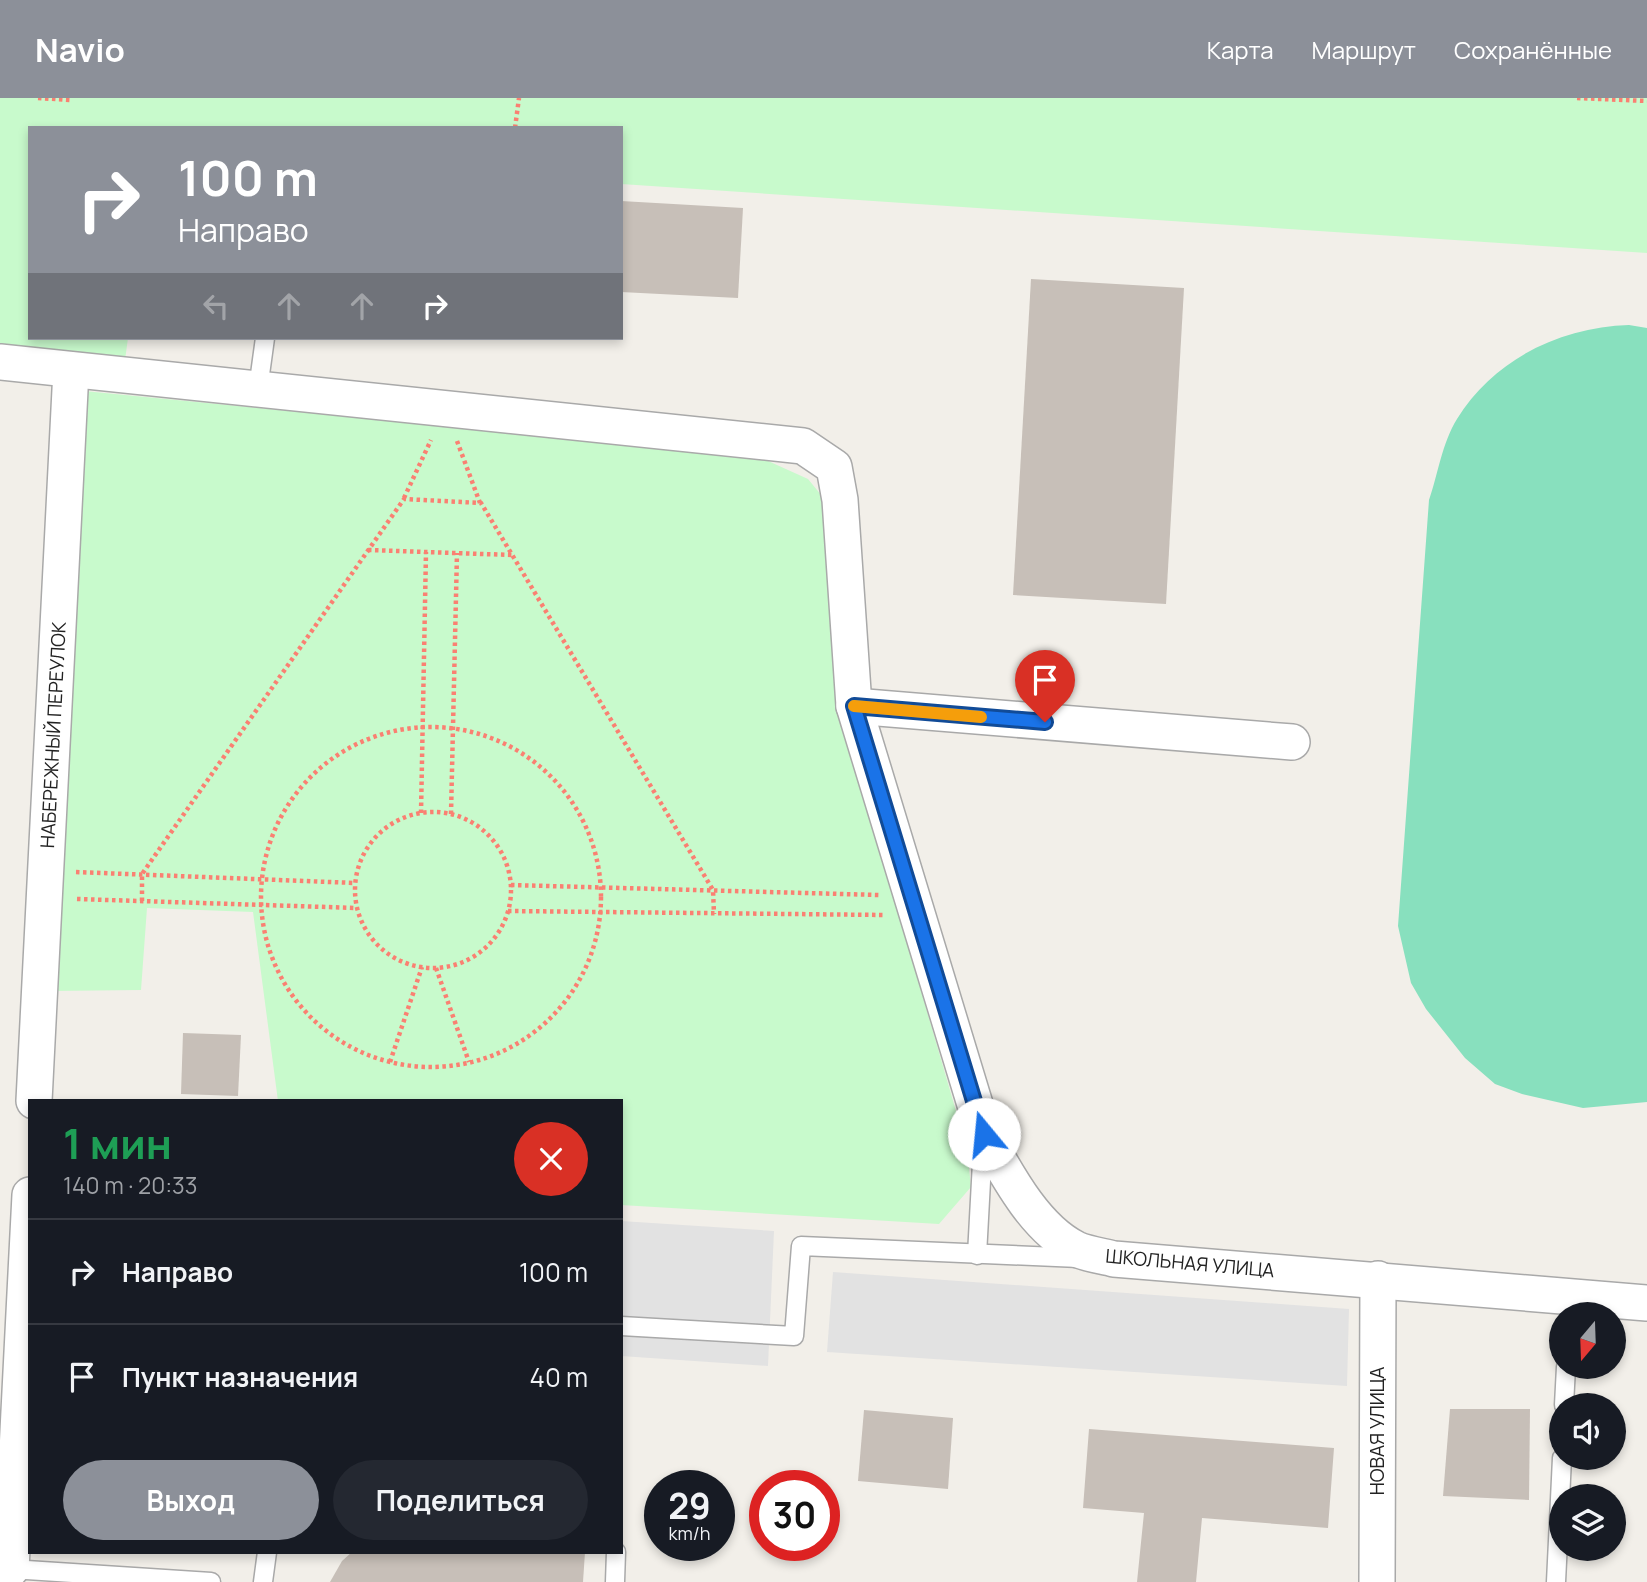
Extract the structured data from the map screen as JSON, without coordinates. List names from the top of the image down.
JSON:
{
  "streets": {
    "street": ["НАБЕРЕЖНЫЙ ПЕРЕУЛОК", "ШКОЛЬНАЯ УЛИЦА", "НОВАЯ УЛИЦА"]
  },
  "crossings": [
    ["ШКОЛЬНАЯ УЛИЦА", "НОВАЯ УЛИЦА"]
  ],
  "north": "bottom",
  "page": {
    "header": "Navio",
    "nav": ["Карта", "Маршрут", "Сохранённые"],
    "turn": ["100 m", "Направо"],
    "heading": ["1 мин", "140 m · 20:33"],
    "list": [
      {
        "name": "Направо",
        "value": "100 m"
      },
      {
        "name": "Пункт назначения",
        "value": "40 m"
      }
    ],
    "buttons": ["Выход", "Поделиться"],
    "speed": "29 km/h",
    "limit": "30"
  }
}
